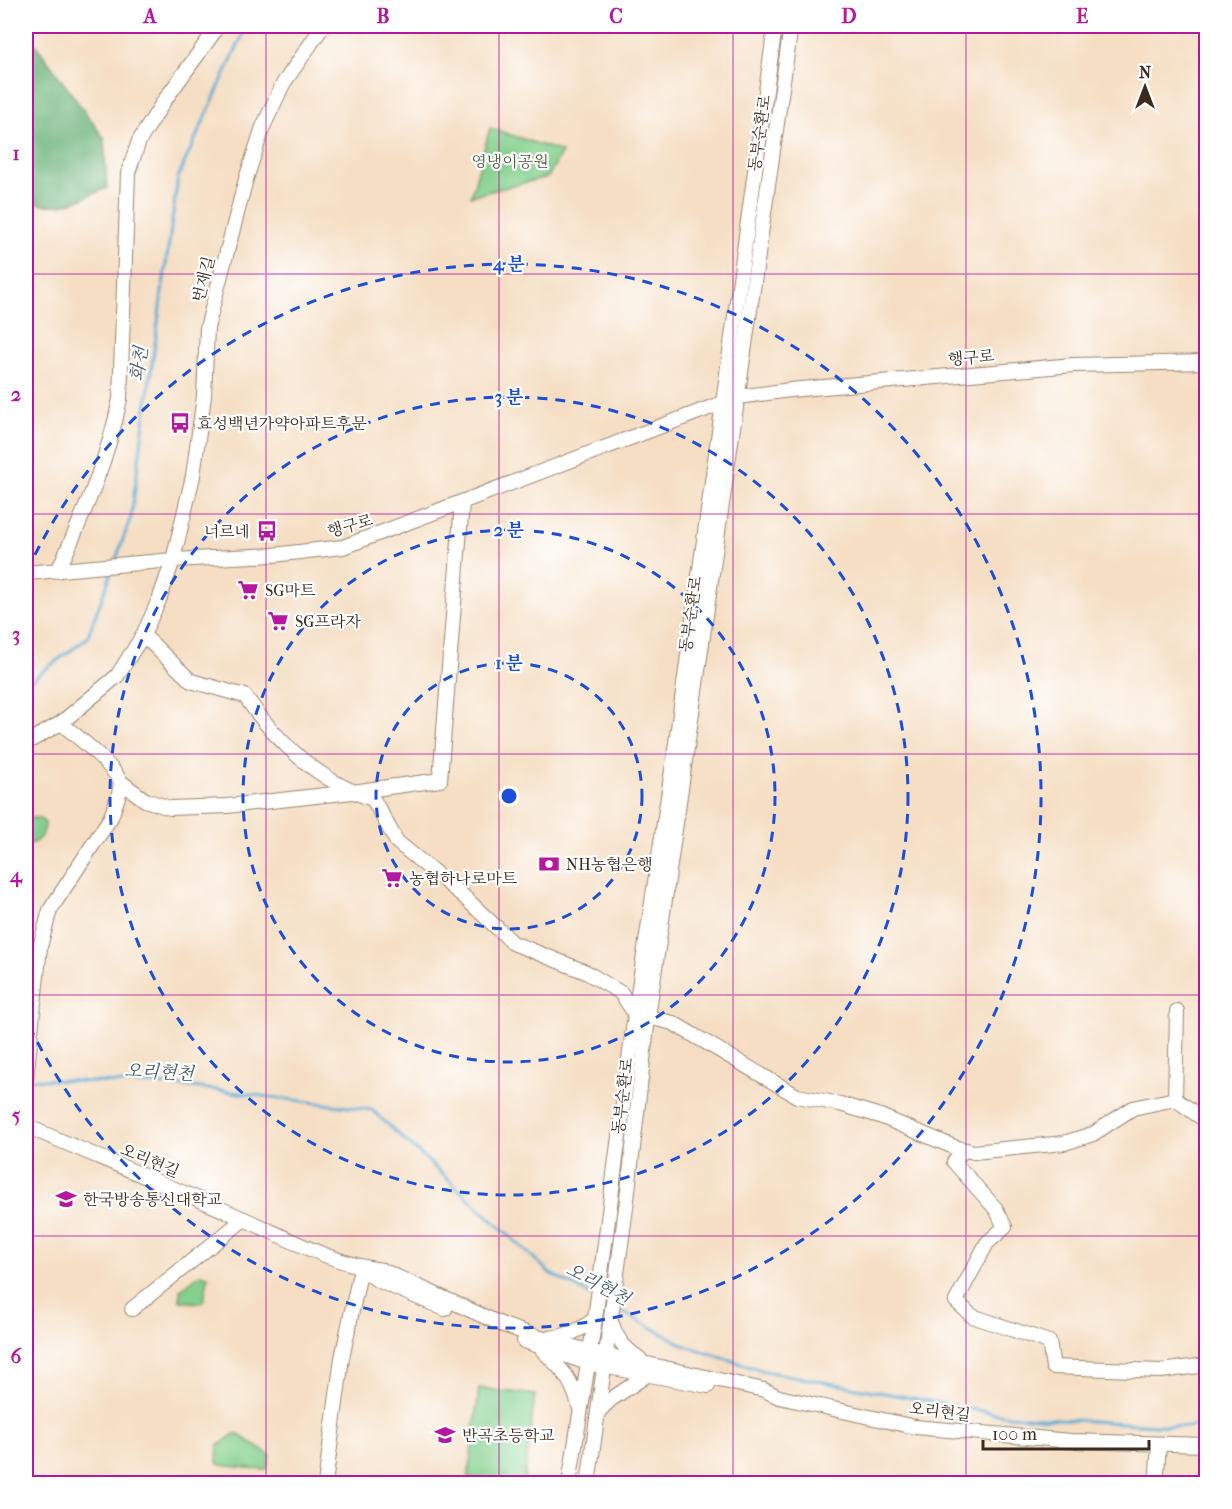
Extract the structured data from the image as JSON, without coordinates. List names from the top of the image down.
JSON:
{
  "streets": {
    "street": [
      "동부순환로",
      "번재길",
      "행구로",
      "오리현길"
    ]
  },
  "crossings": [
    ["동부순환로", "행구로"],
    ["번재길", "행구로"]
  ],
  "water": ["화천", "오리현천"],
  "parks": ["영냉이공원"],
  "places": {
    "bus stop": ["효성백년가약아파트후문", "너르네"],
    "supermarket": ["SG마트", "SG프라자", "농협하나로마트"],
    "bank": ["NH농협은행"],
    "school or university": ["한국방송통신대학교", "반곡초등학교"]
  },
  "scale_bar": "100 m",
  "north": "top",
  "grid": {
    "columns": [
      "A",
      "B",
      "C",
      "D",
      "E"
    ],
    "rows": [
      "1",
      "2",
      "3",
      "4",
      "5",
      "6"
    ]
  },
  "rings": [
    "4 분",
    "3 분",
    "2 분",
    "1 분"
  ]
}
